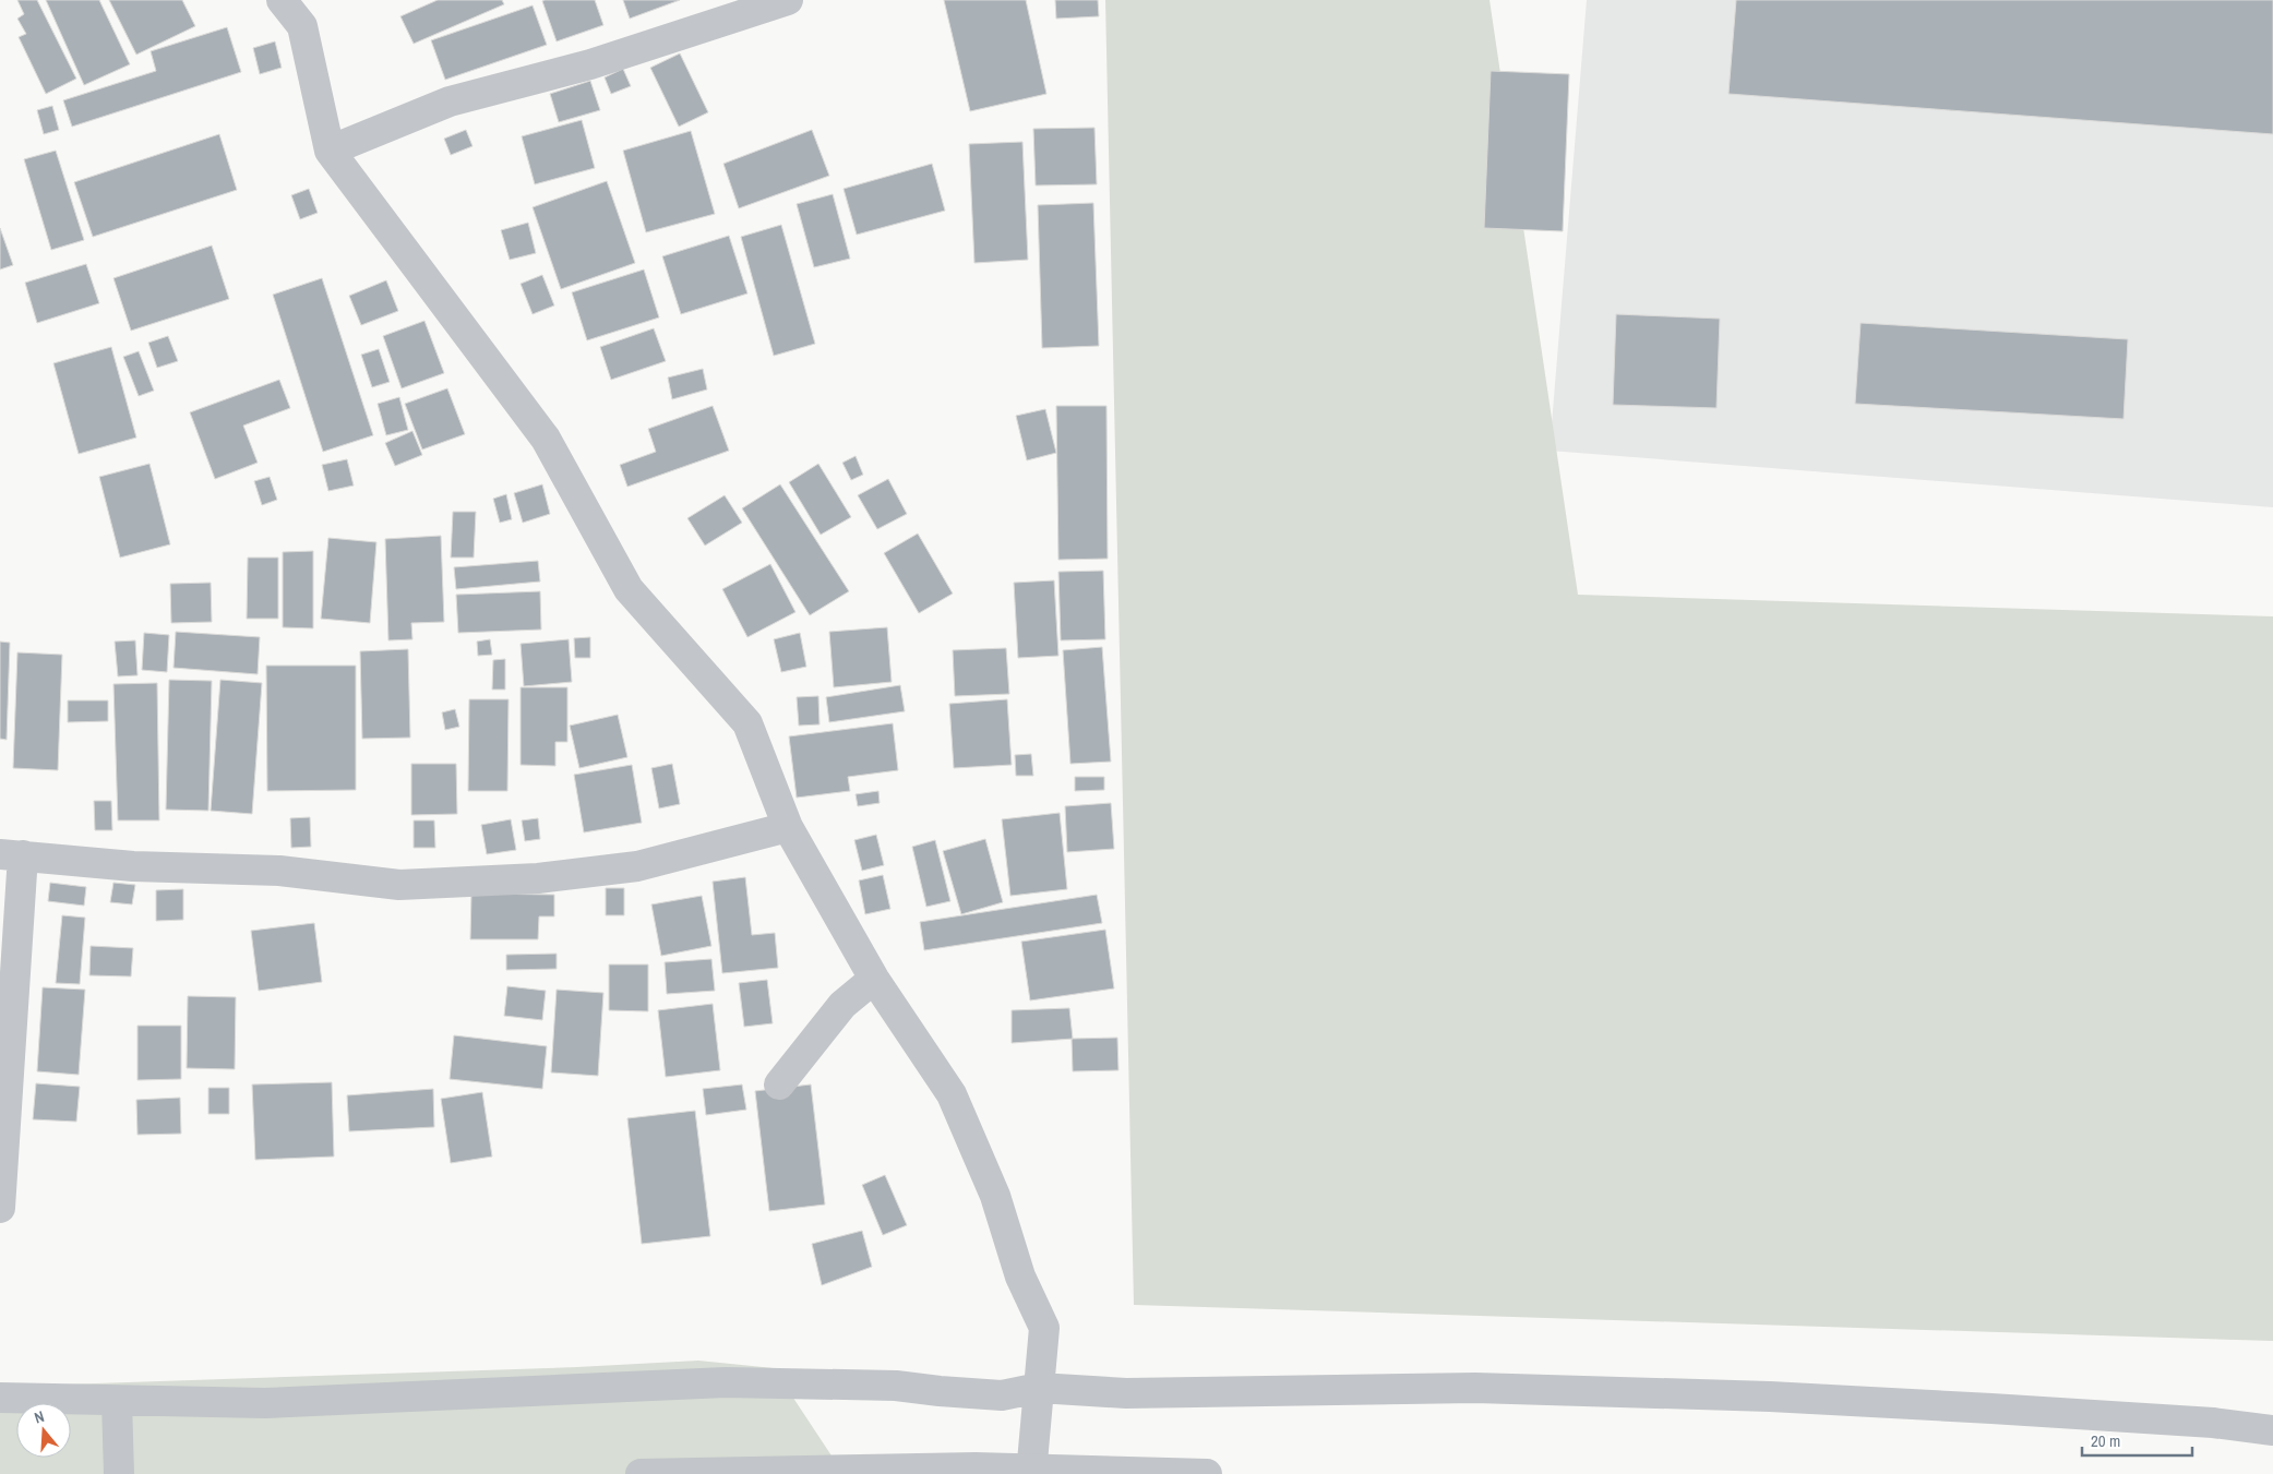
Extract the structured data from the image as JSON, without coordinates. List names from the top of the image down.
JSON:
{
  "scale_bar": "20 m",
  "north": "top"
}
